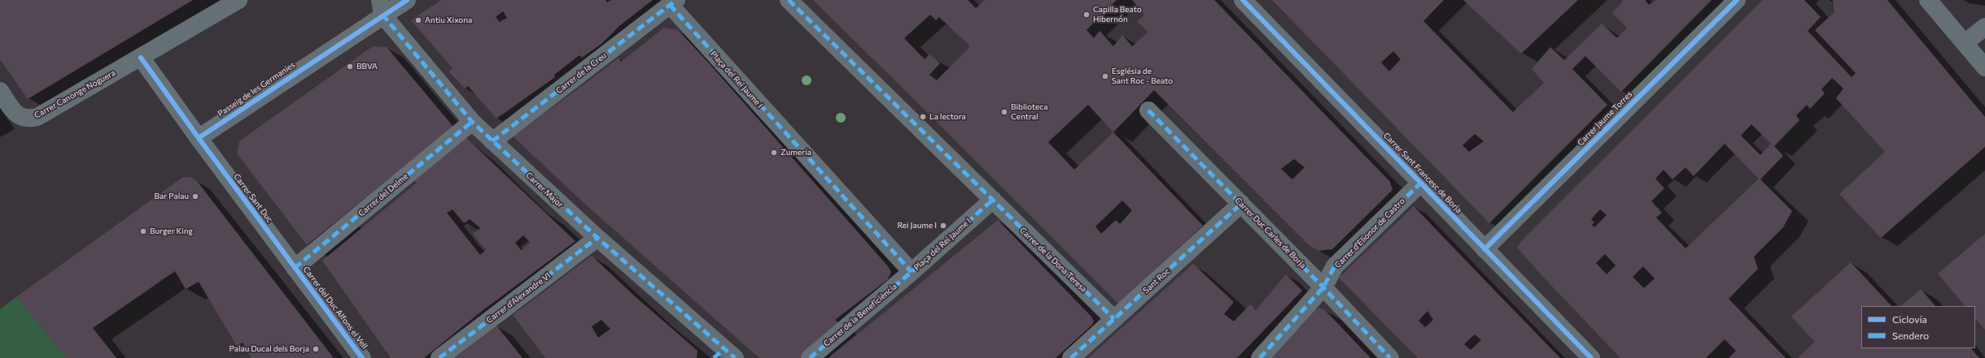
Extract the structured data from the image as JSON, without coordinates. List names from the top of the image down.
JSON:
{
  "streets": {
    "street": [
      "Carrer de la Creu",
      "Plaça del Rei Jaume I",
      "Passeig de les Germanies",
      "Carrer Canonge Noguera",
      "Carrer Jaume Torres",
      "Carrer Sant Francesc de Borja",
      "Carrer Major",
      "Carrer del Delme",
      "Carrer Sant Duc",
      "Carrer Duc Carles de Borja",
      "Carrer d'Elionor de Castro",
      "Carrer de la Dona Teresa",
      "Sant Roc",
      "Carrer d'Alexandre VI",
      "Carrer del Duc Alfons el Vell",
      "Carrer de la Beneficiència"
    ]
  },
  "crossings": [
    ["Carrer de la Creu", "Plaça del Rei Jaume I"],
    ["Carrer de la Creu", "Carrer Major"],
    ["Plaça del Rei Jaume I", "Carrer de la Dona Teresa"],
    ["Plaça del Rei Jaume I", "Carrer de la Beneficiència"],
    ["Passeig de les Germanies", "Carrer Major"],
    ["Passeig de les Germanies", "Carrer Sant Duc"],
    ["Carrer Jaume Torres", "Carrer Sant Francesc de Borja"],
    ["Carrer Sant Francesc de Borja", "Carrer d'Elionor de Castro"],
    ["Carrer Major", "Carrer del Delme"],
    ["Carrer Major", "Carrer d'Alexandre VI"],
    ["Carrer del Delme", "Carrer Sant Duc"],
    ["Carrer del Delme", "Carrer del Duc Alfons el Vell"],
    ["Carrer Sant Duc", "Carrer del Duc Alfons el Vell"],
    ["Carrer Duc Carles de Borja", "Carrer d'Elionor de Castro"],
    ["Carrer Duc Carles de Borja", "Sant Roc"],
    ["Carrer de la Dona Teresa", "Sant Roc"]
  ],
  "places": [
    "Capilla Beato Hibernón",
    "Antiu Xixona",
    "BBVA",
    "Església de Sant Roc - Beato",
    "Biblioteca Central",
    "La lectora",
    "Zumería",
    "Bar Palau",
    "Rei Jaume I",
    "Burger King",
    "Palau Ducal dels Borja"
  ],
  "legend": ["Ciclovía", "Sendero"]
}
